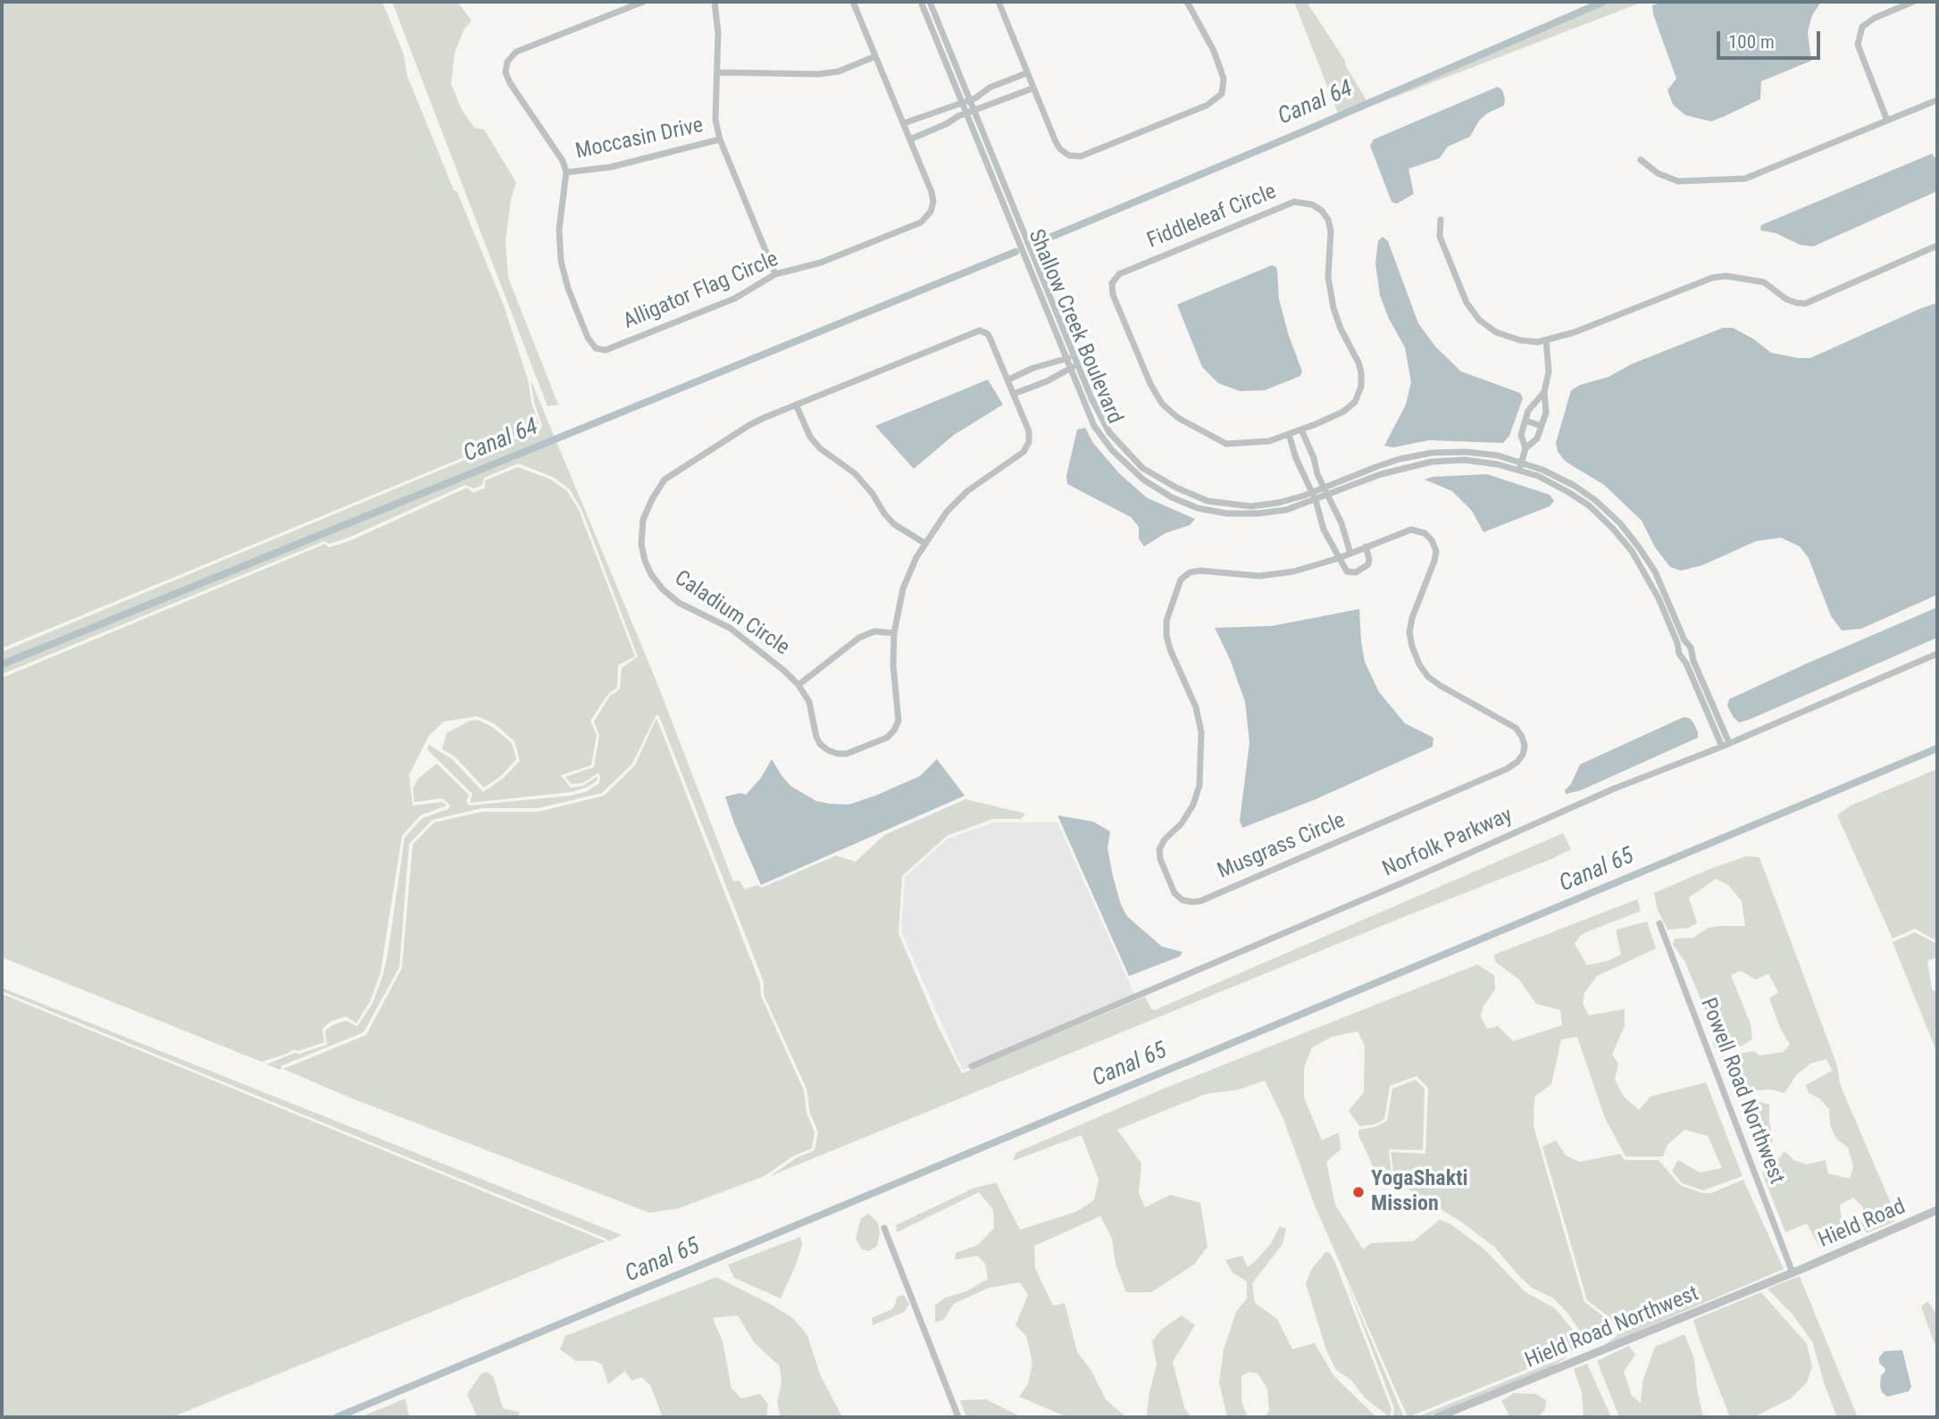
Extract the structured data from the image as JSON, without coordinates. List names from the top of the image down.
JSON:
{
  "streets": {
    "street": [
      "Moccasin Drive",
      "Fiddleleaf Circle",
      "Alligator Flag Circle",
      "Shallow Creek Boulevard",
      "Caladium Circle",
      "Norfolk Parkway",
      "Musgrass Circle",
      "Powell Road Northwest",
      "Hield Road",
      "Hield Road Northwest"
    ]
  },
  "crossings": [
    ["Moccasin Drive", "Alligator Flag Circle"],
    ["Shallow Creek Boulevard", "Norfolk Parkway"],
    ["Powell Road Northwest", "Hield Road"],
    ["Powell Road Northwest", "Hield Road Northwest"],
    ["Hield Road", "Hield Road Northwest"]
  ],
  "water": ["Canal 64", "Canal 65"],
  "places": ["YogaShakti Mission"],
  "scale_bar": "100 m"
}
